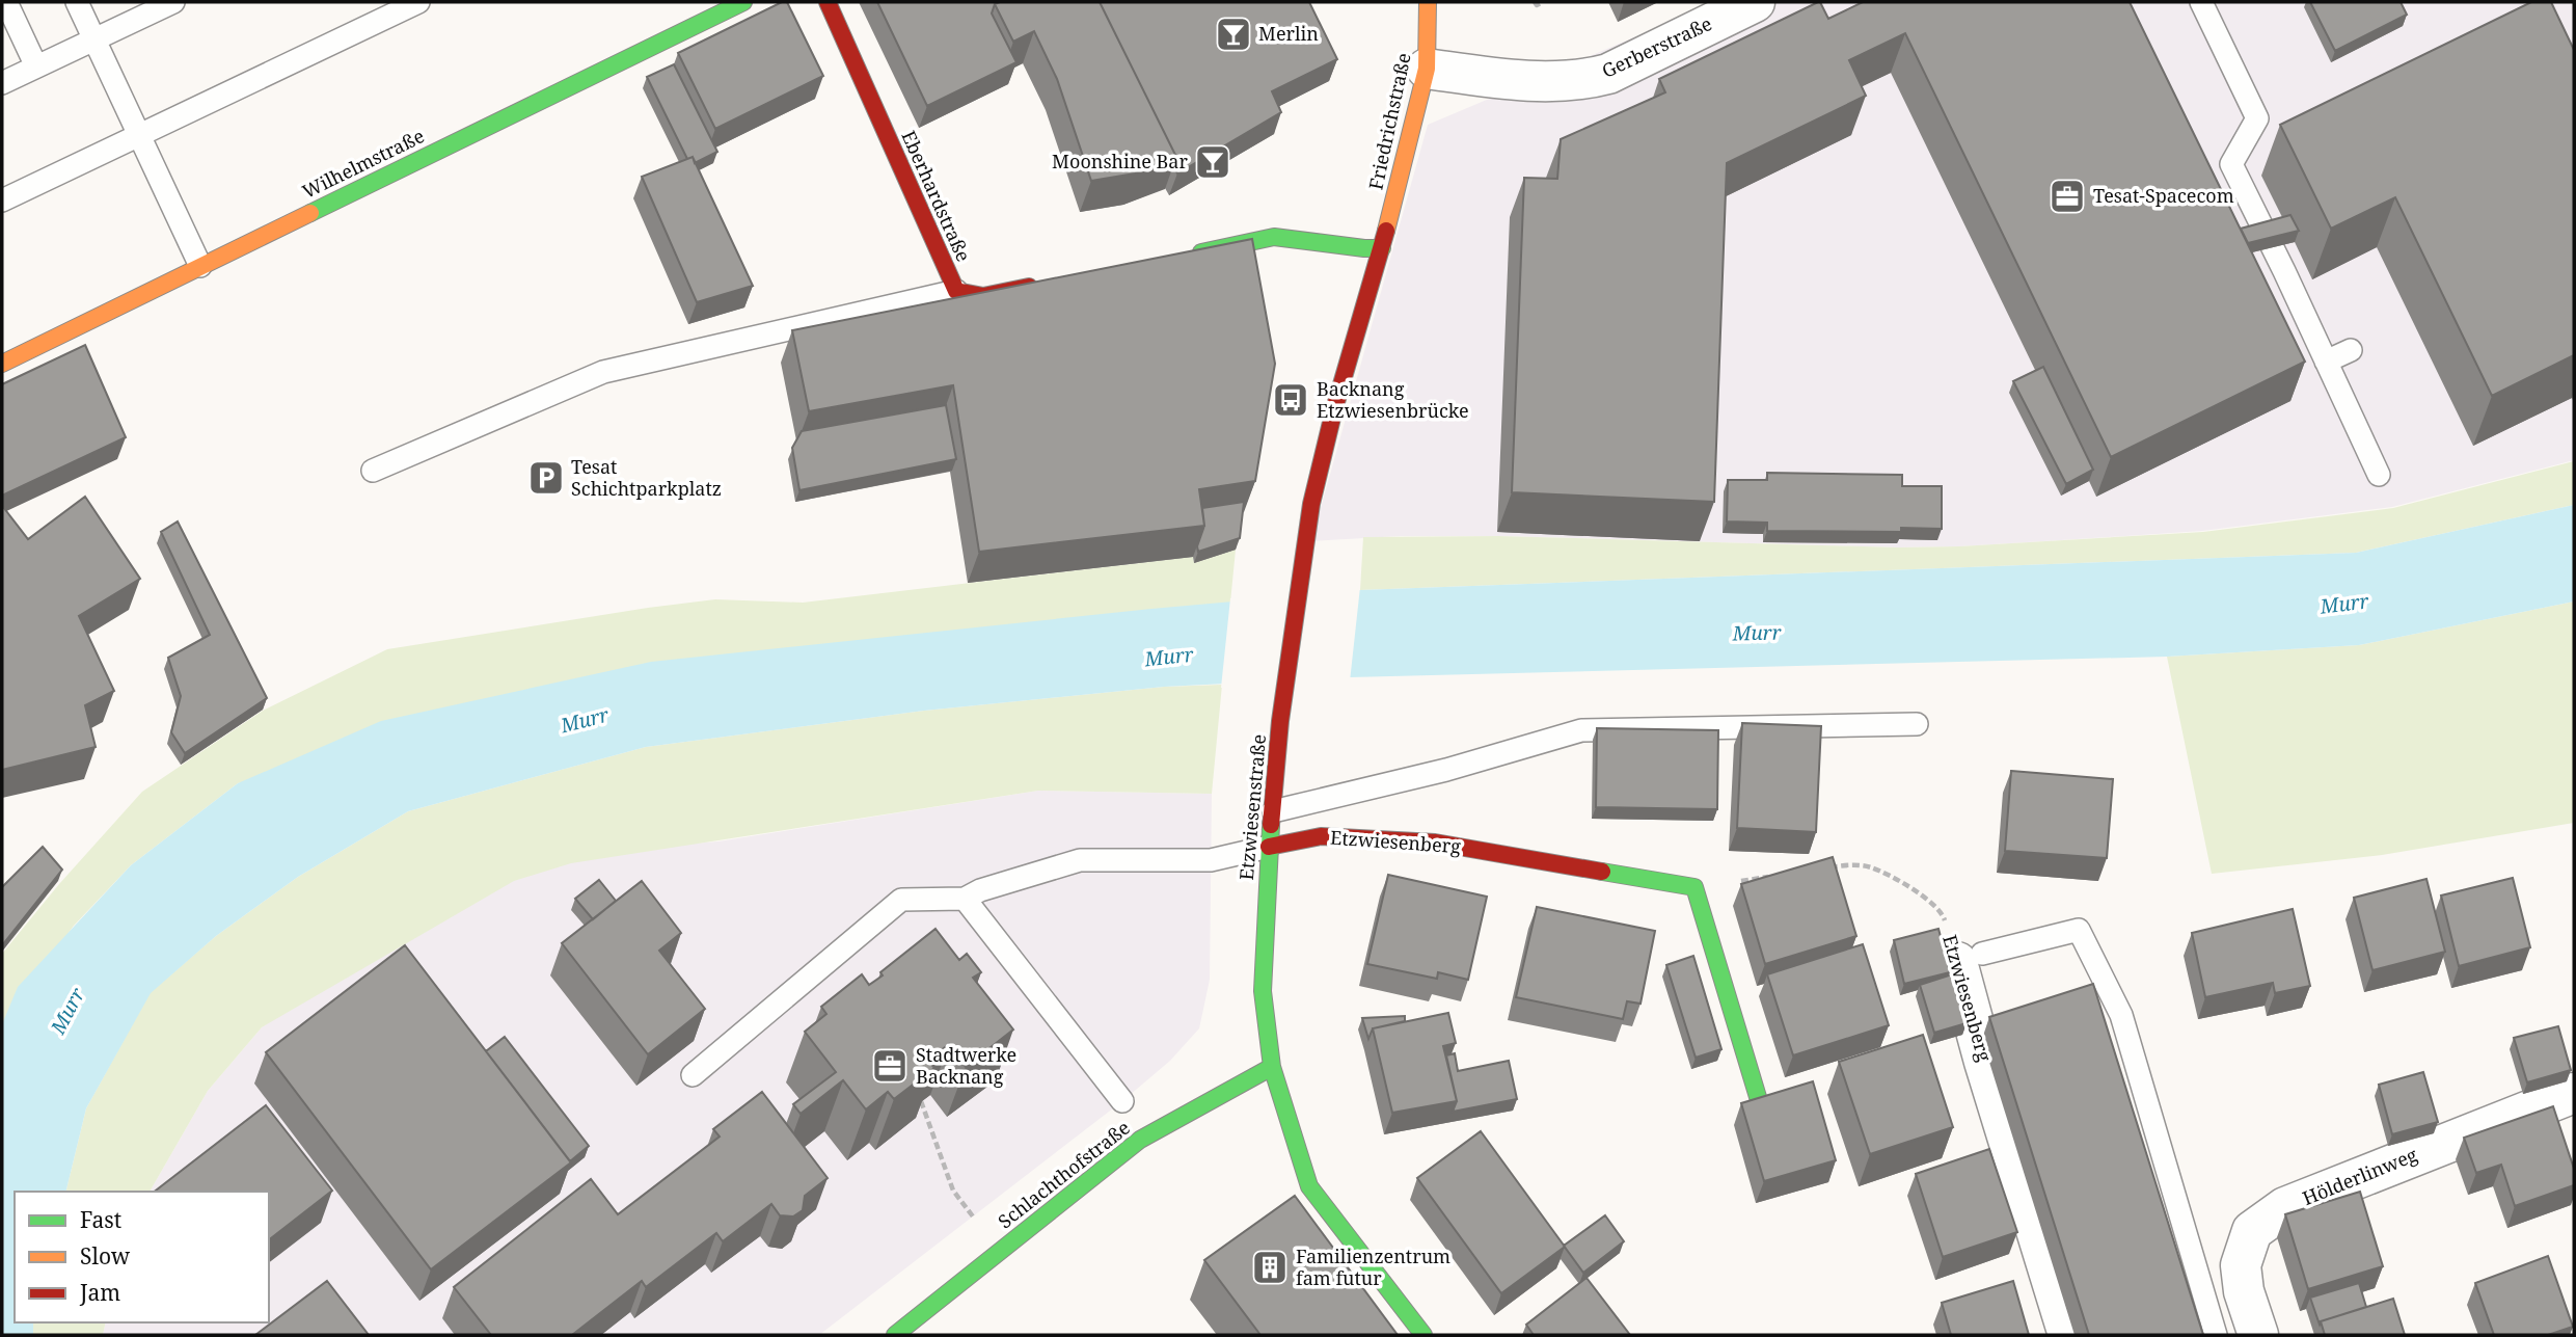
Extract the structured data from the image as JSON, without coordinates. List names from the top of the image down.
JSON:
{
  "streets": {
    "street": [
      "Gerberstraße",
      "Friedrichstraße",
      "Wilhelmstraße",
      "Eberhardstraße",
      "Etzwiesenstraße",
      "Etzwiesenberg",
      "Schlachthofstraße",
      "Hölderlinweg"
    ]
  },
  "crossings": [
    ["Gerberstraße", "Friedrichstraße"],
    ["Friedrichstraße", "Etzwiesenstraße"],
    ["Etzwiesenstraße", "Etzwiesenberg"],
    ["Etzwiesenstraße", "Schlachthofstraße"]
  ],
  "water": ["Murr"],
  "places": {
    "bar": ["Merlin", "Moonshine Bar"],
    "office": ["Tesat-Spacecom", "Stadtwerke Backnang"],
    "bus stop": ["Backnang Etzwiesenbrücke"],
    "parking": ["Tesat Schichtparkplatz"],
    "building": ["Familienzentrum fam futur"]
  },
  "legend": ["Fast", "Slow", "Jam"]
}
